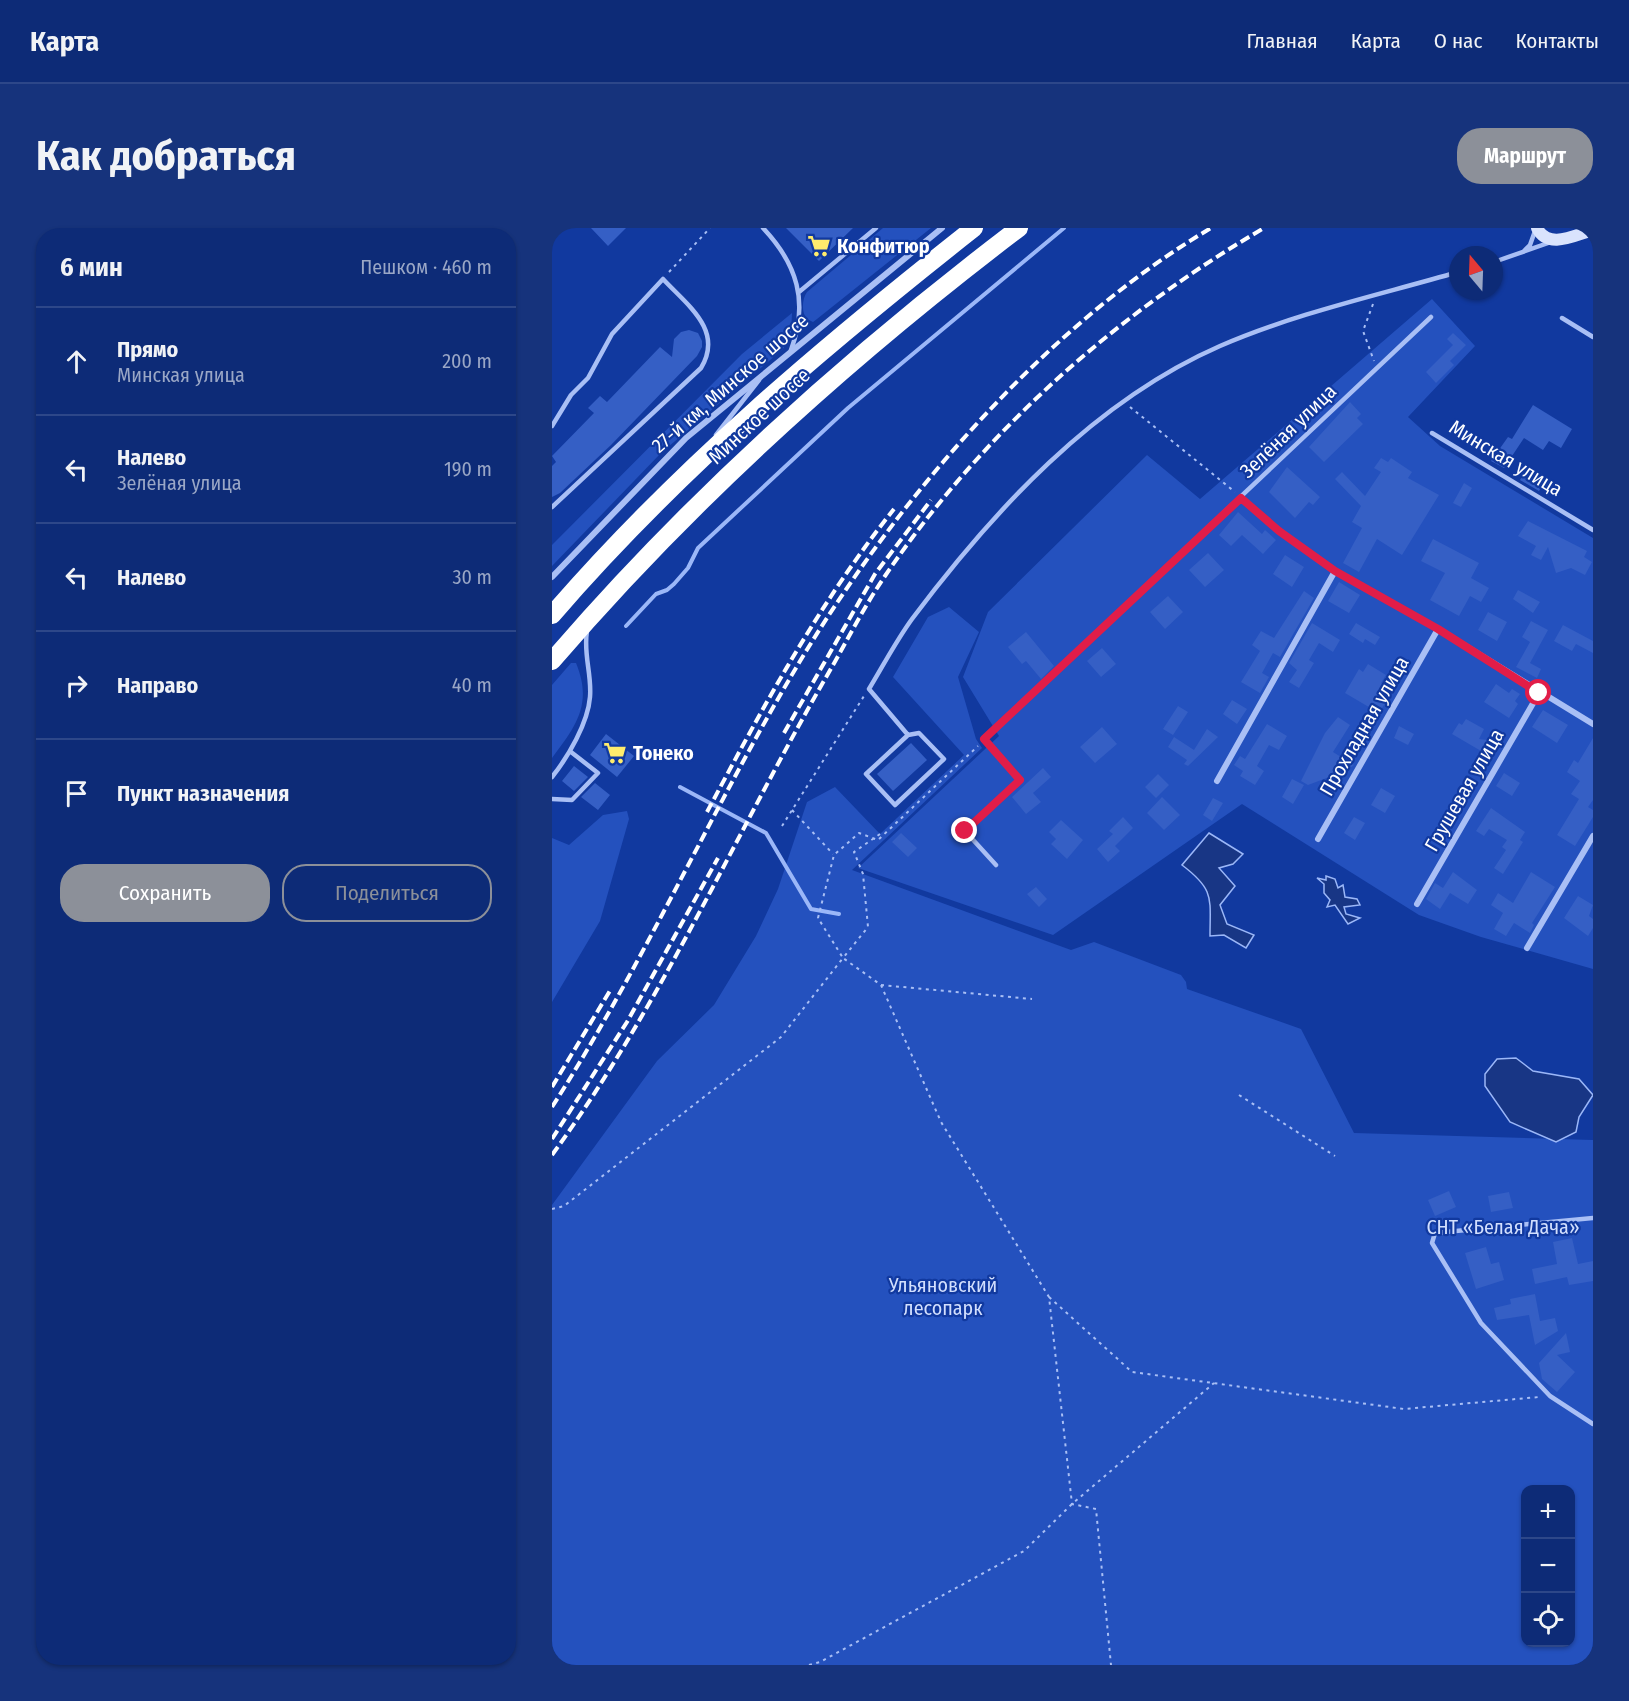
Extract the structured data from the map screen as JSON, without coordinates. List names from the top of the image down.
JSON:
{
  "streets": {
    "highway": ["Минское шоссе"],
    "street": ["27-й км, Минское шоссе", "Прохладная улица", "Грушевая улица"],
    "lane": ["Зелёная улица", "Минская улица"]
  },
  "parks": ["СНТ «Белая Дача»", "Ульяновский лесопарк"],
  "places": {
    "supermarket": ["Конфитюр", "Тонеко"]
  },
  "north": "top",
  "page": {
    "header": "Карта",
    "nav": [
      "Главная",
      "Карта",
      "О нас",
      "Контакты"
    ],
    "buttons": [
      "Маршрут",
      ["Сохранить", "Поделиться"]
    ],
    "title": "Как добраться",
    "heading": ["6 мин", "Пешком · 460 m"],
    "list": [
      ["Прямо", "Минская улица", "200 m"],
      ["Налево", "Зелёная улица", "190 m"],
      ["Налево", "30 m"],
      ["Направо", "40 m"],
      "Пункт назначения"
    ],
    "map_buttons": ["+", "−"]
  }
}
